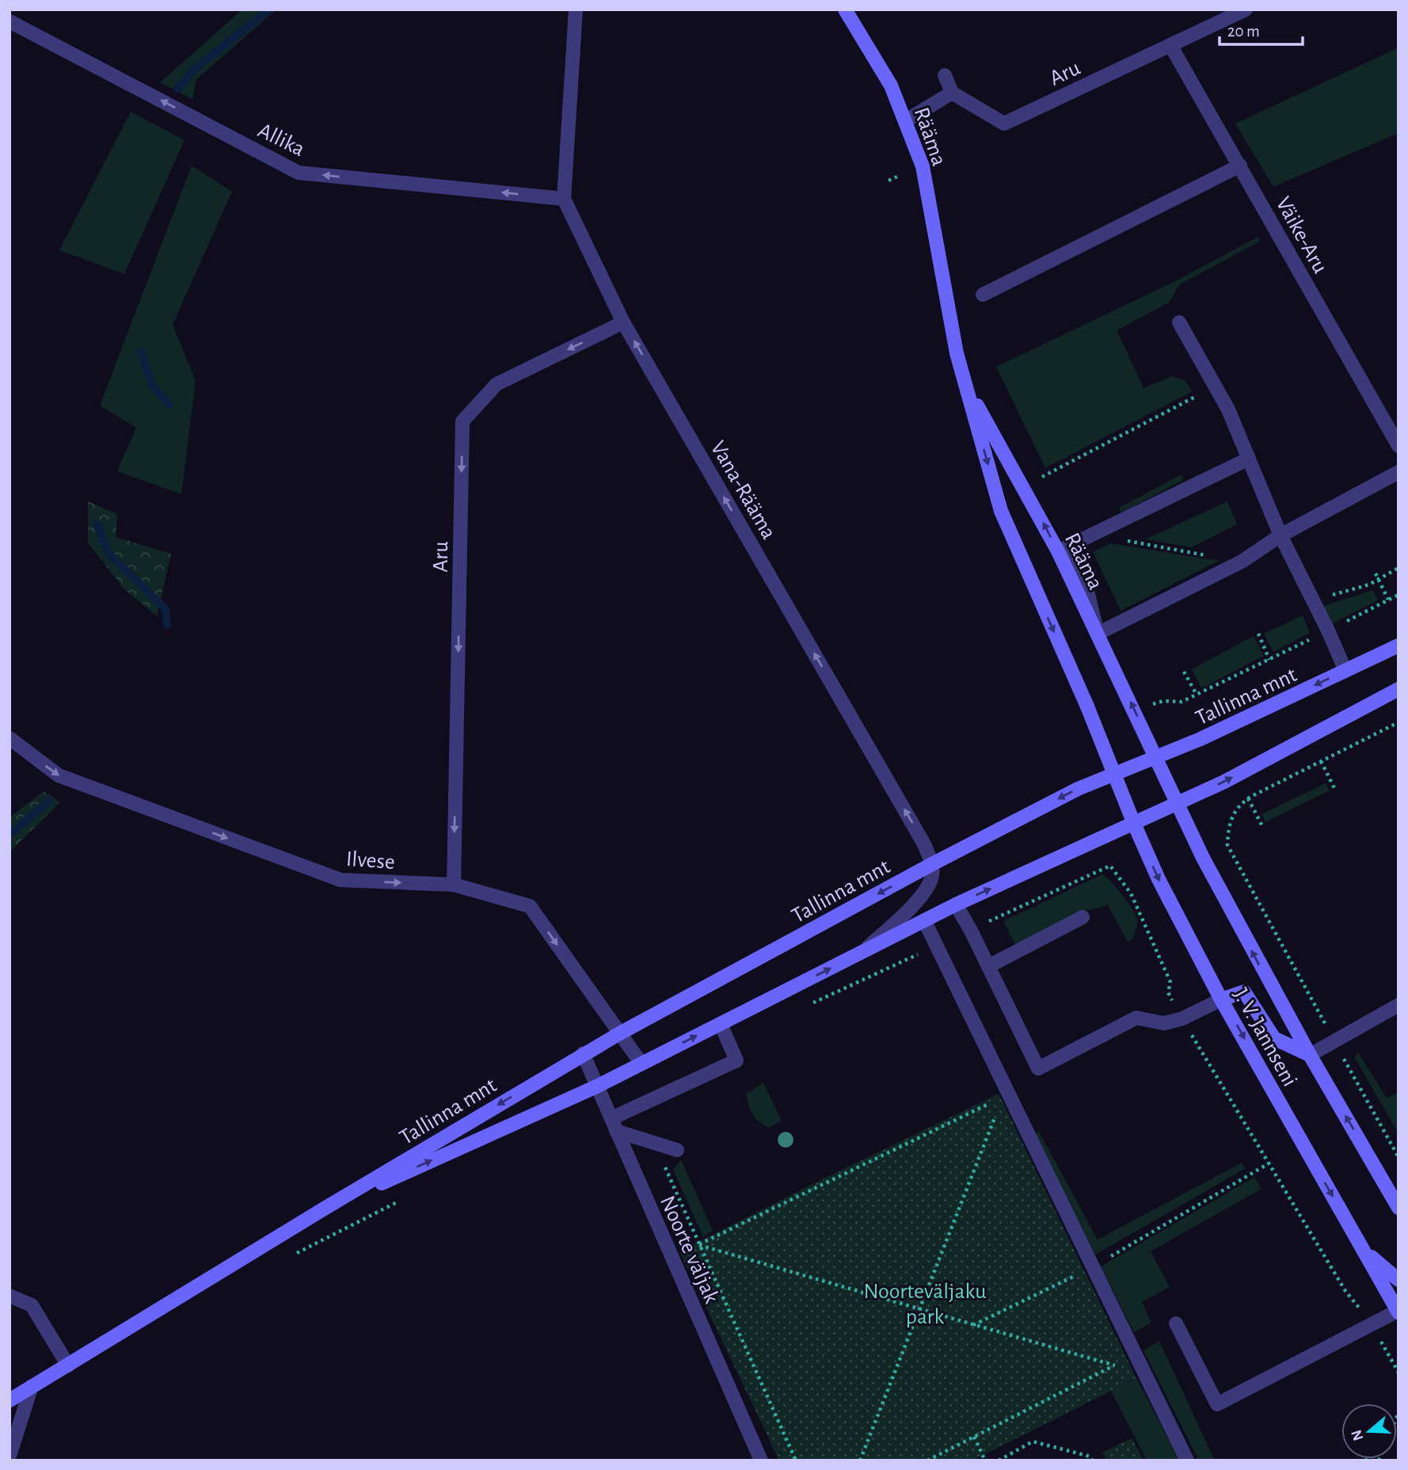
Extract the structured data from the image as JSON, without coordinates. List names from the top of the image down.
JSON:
{
  "streets": {
    "main road": ["Rääma", "Tallinna mnt", "J. V. Jannseni"],
    "street": [
      "Aru",
      "Allika",
      "Väike-Aru",
      "Vana-Rääma",
      "Ilvese",
      "Noorte väljak"
    ]
  },
  "crossings": [
    ["Aru", "Väike-Aru"],
    ["Aru", "Vana-Rääma"],
    ["Aru", "Ilvese"],
    ["Rääma", "Tallinna mnt"],
    ["Rääma", "J. V. Jannseni"],
    ["Allika", "Vana-Rääma"],
    ["Vana-Rääma", "Tallinna mnt"],
    ["Tallinna mnt", "Ilvese"],
    ["Tallinna mnt", "J. V. Jannseni"],
    ["Tallinna mnt", "Noorte väljak"]
  ],
  "one_way": [
    "Aru",
    "Allika",
    "Vana-Rääma",
    "Ilvese"
  ],
  "parks": ["Noorteväljaku park"],
  "scale_bar": "20 m",
  "north": "left"
}
